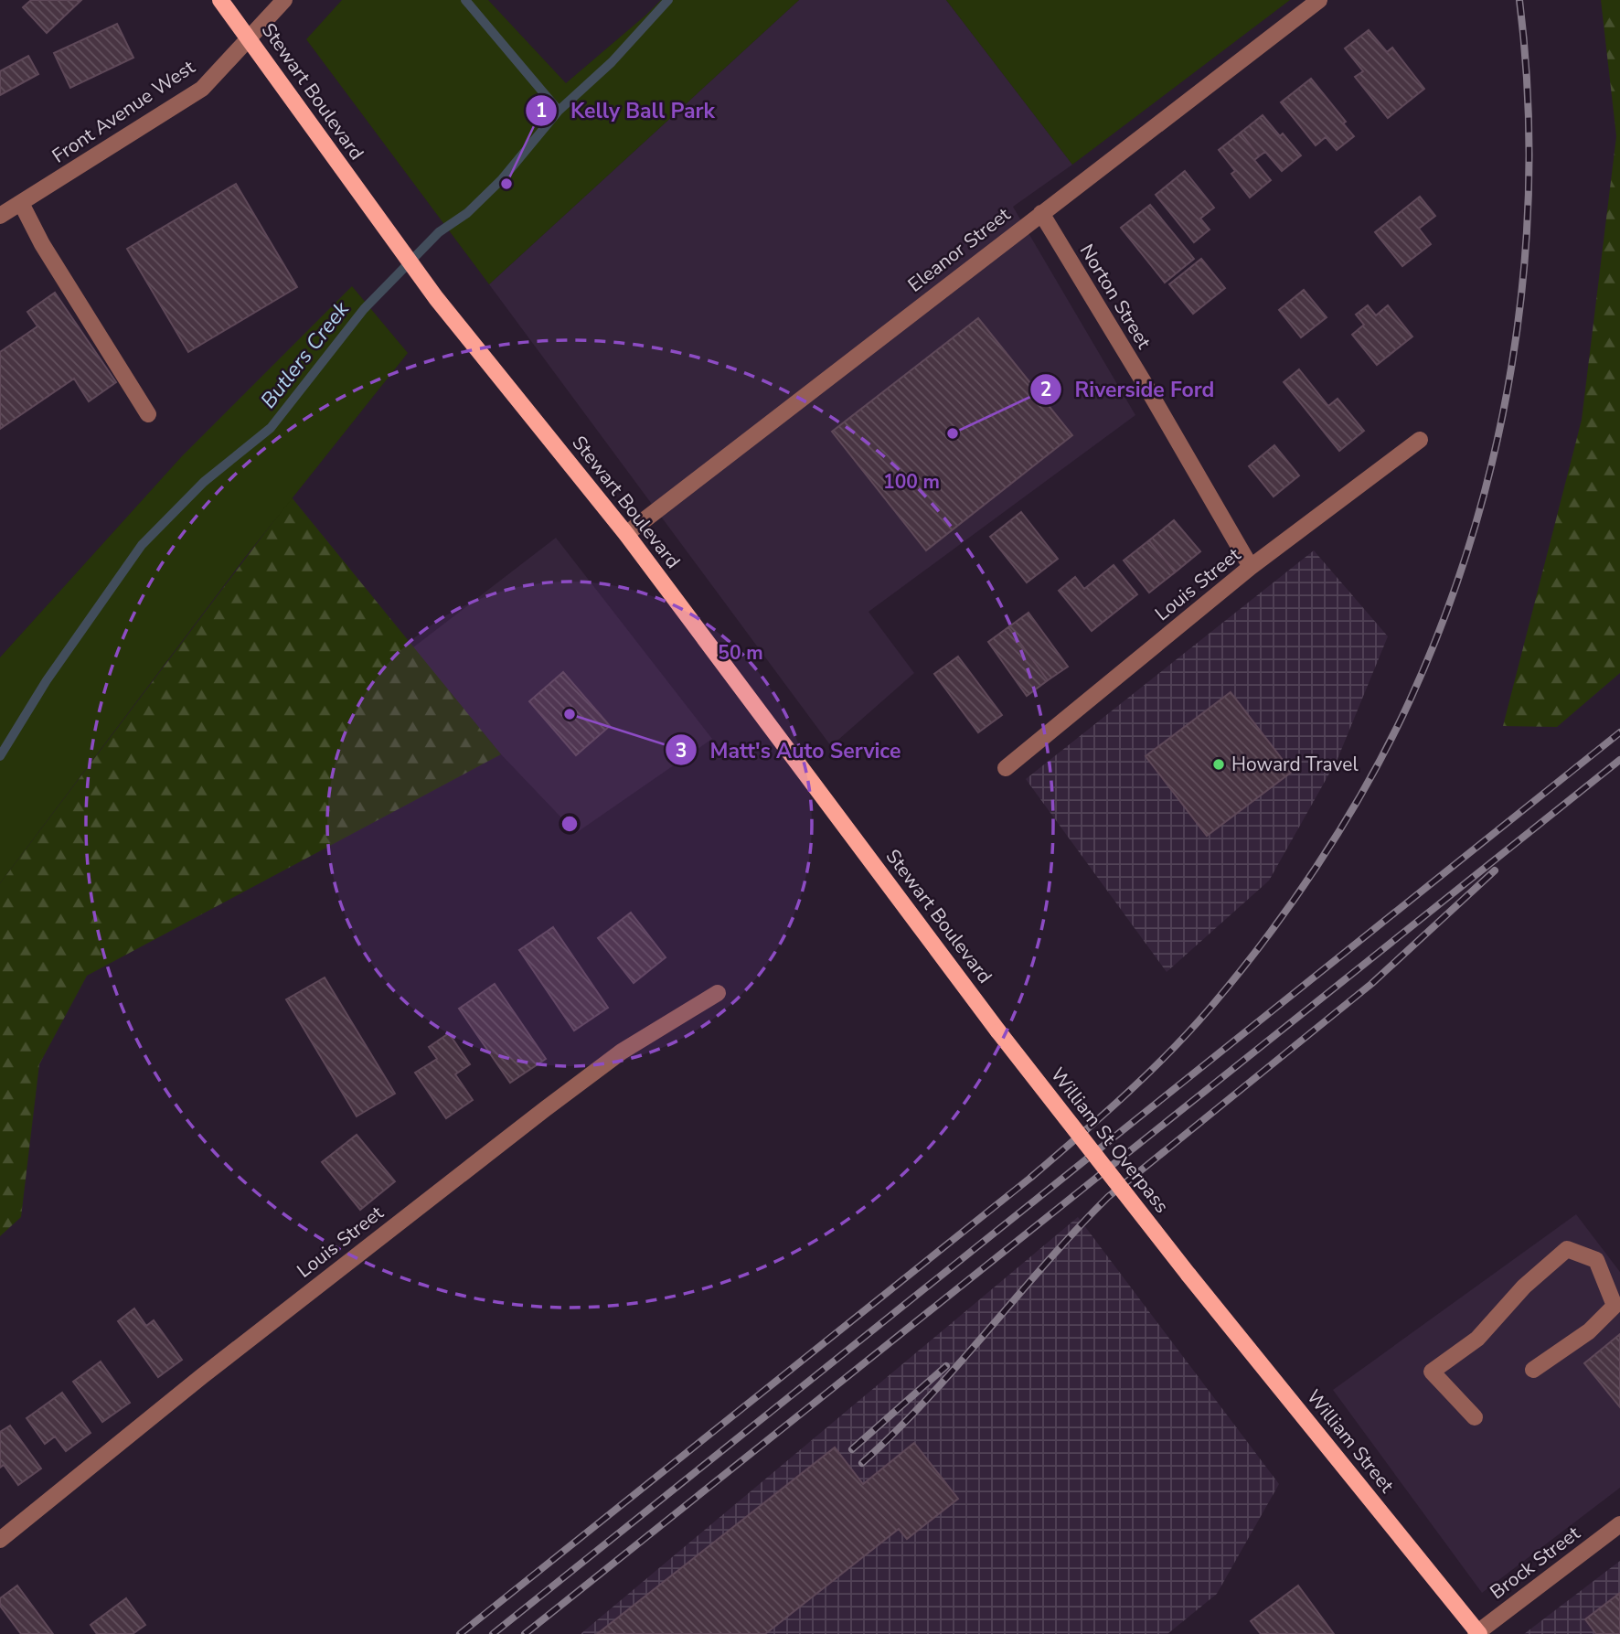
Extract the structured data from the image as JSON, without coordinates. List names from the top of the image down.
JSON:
{
  "streets": {
    "main road": ["Stewart Boulevard", "William St Overpass", "William Street"],
    "street": [
      "Front Avenue West",
      "Eleanor Street",
      "Norton Street",
      "Louis Street",
      "Brock Street"
    ]
  },
  "crossings": [
    ["Stewart Boulevard", "Front Avenue West"],
    ["Stewart Boulevard", "Eleanor Street"],
    ["Stewart Boulevard", "William St Overpass"],
    ["Eleanor Street", "Norton Street"],
    ["Norton Street", "Louis Street"],
    ["William St Overpass", "William Street"],
    ["William Street", "Brock Street"]
  ],
  "water": ["Butlers Creek"],
  "places": [
    "Kelly Ball Park",
    "Riverside Ford",
    "Matt's Auto Service",
    "Howard Travel"
  ],
  "rings": ["100 m", "50 m"]
}
